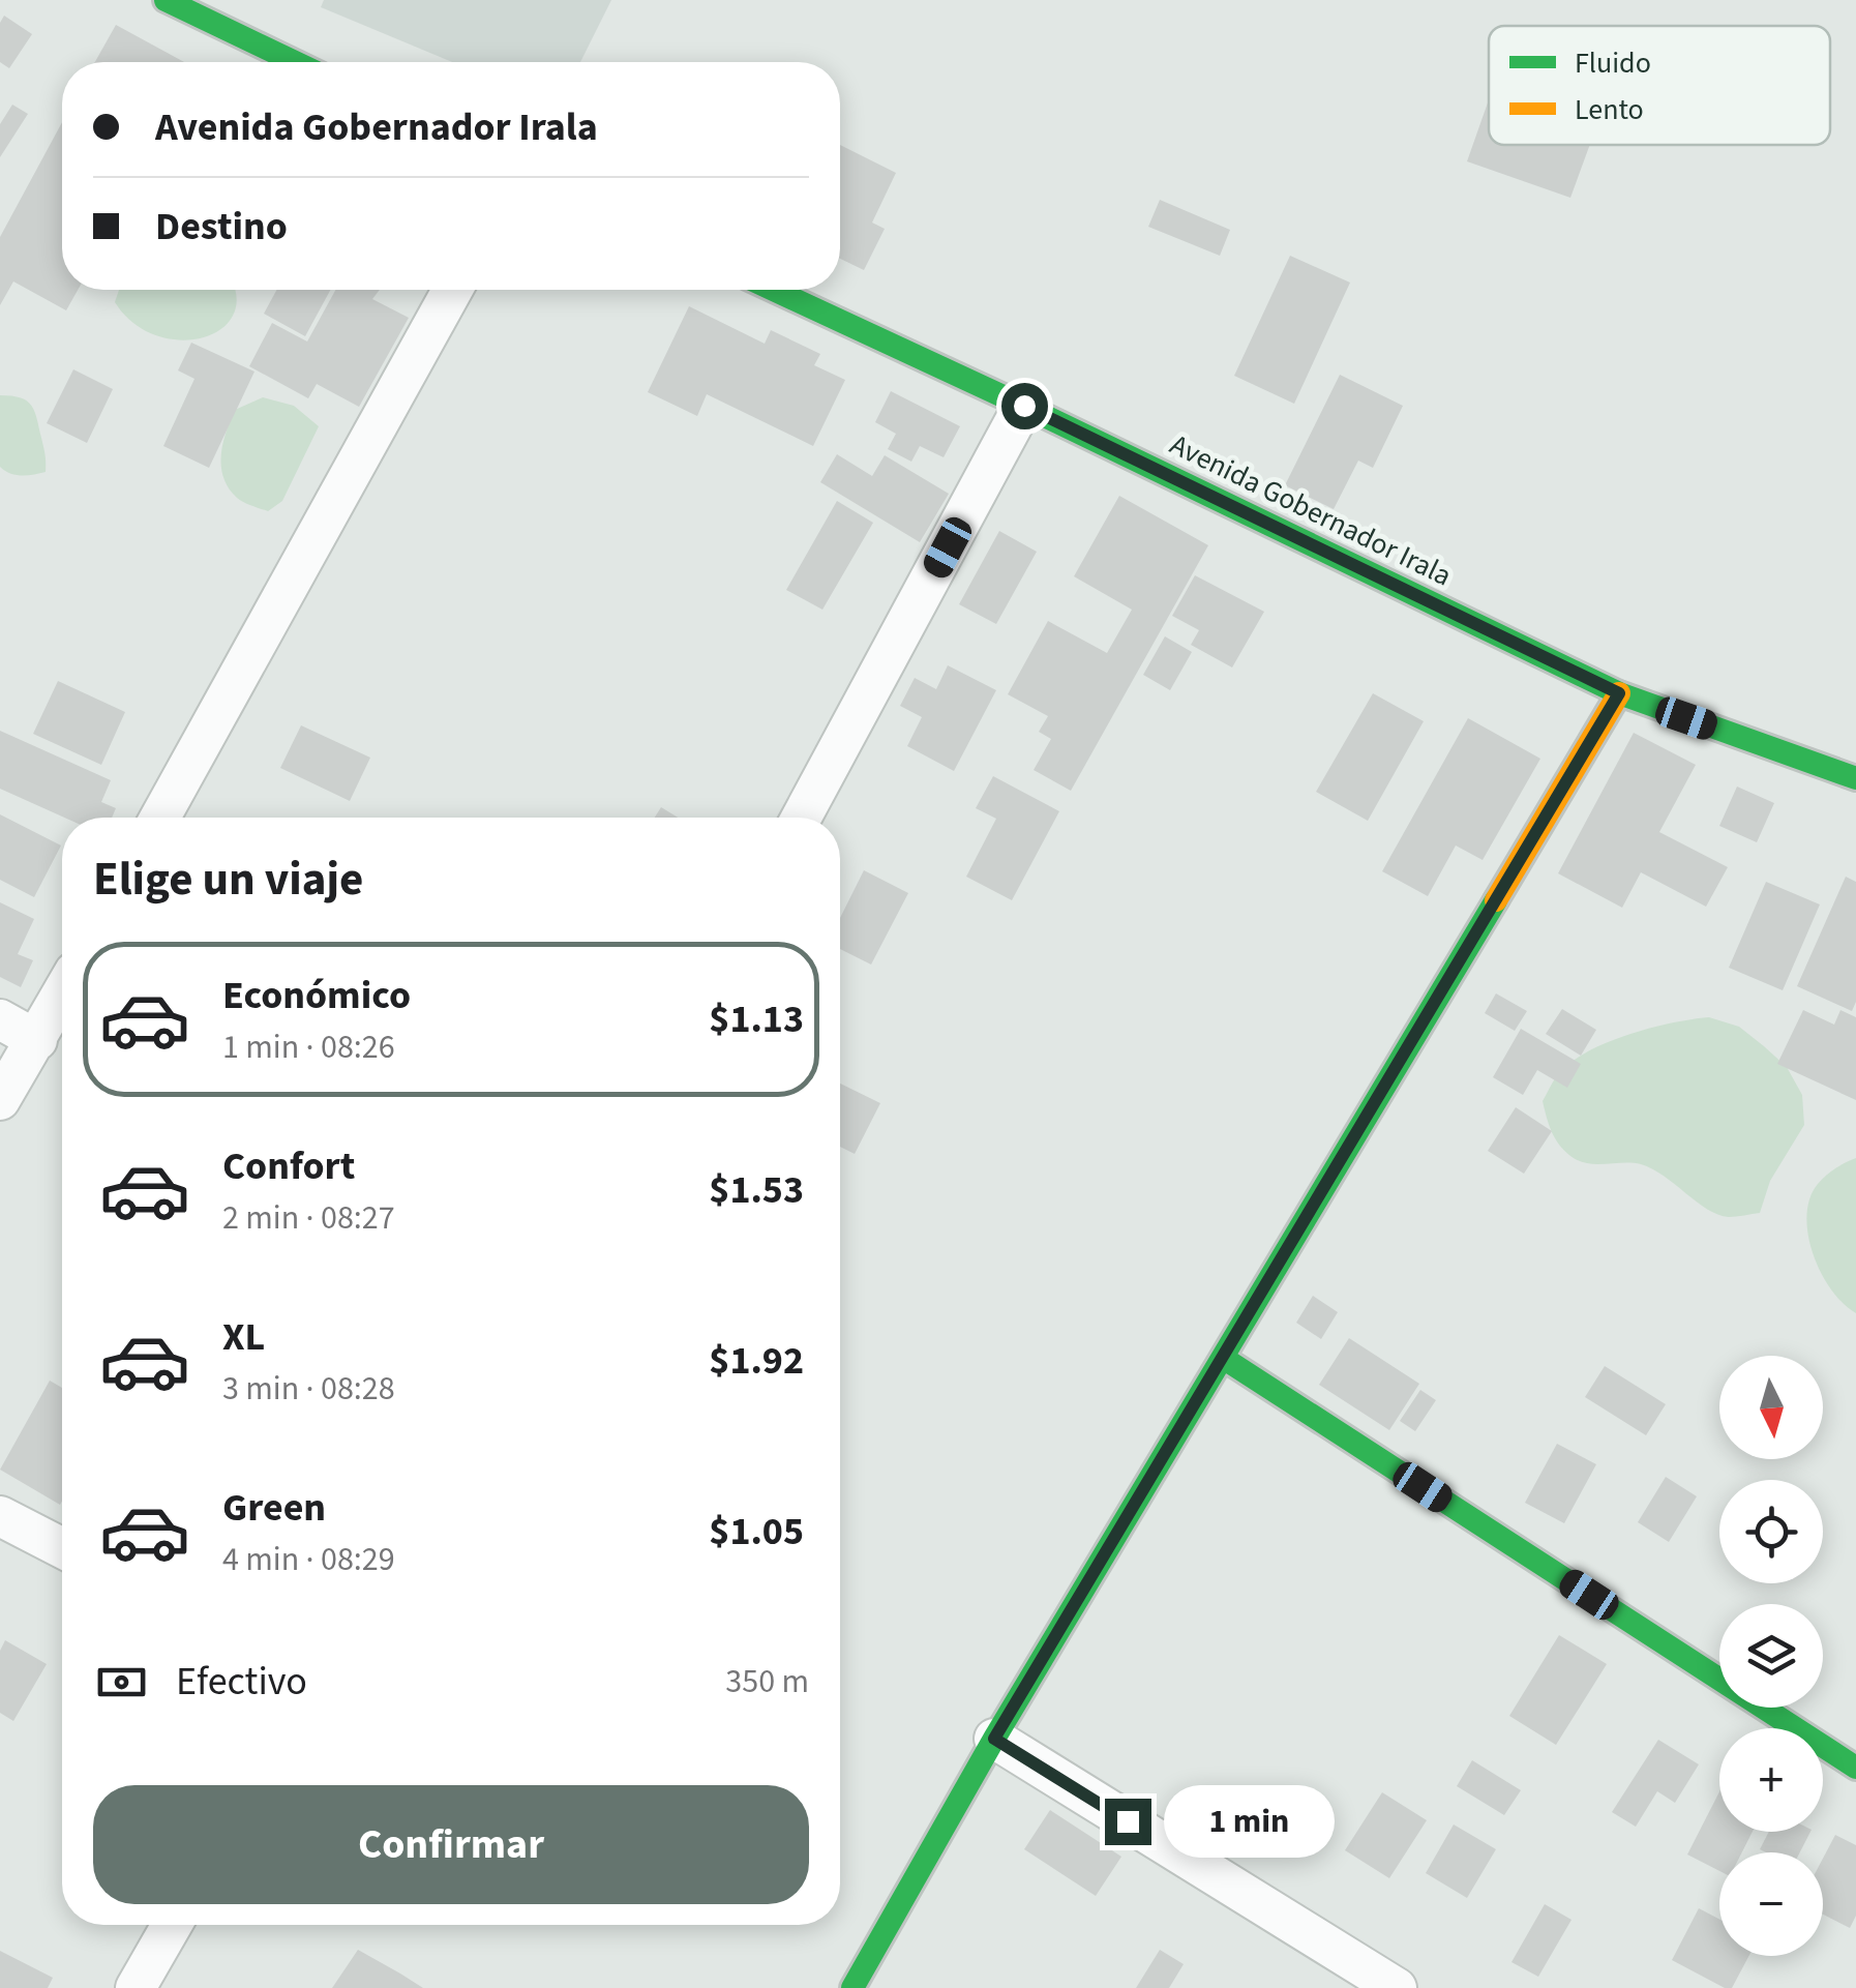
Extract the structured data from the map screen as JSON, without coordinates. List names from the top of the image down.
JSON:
{
  "streets": {
    "street": ["Avenida Gobernador Irala"]
  },
  "legend": ["Fluido", "Lento"],
  "north": "bottom",
  "page": {
    "banner": ["Avenida Gobernador Irala", "Destino"],
    "heading": "Elige un viaje",
    "list": [
      {
        "name": "Económico",
        "note": "1 min · 08:26",
        "value": "$1.13"
      },
      {
        "name": "Confort",
        "note": "2 min · 08:27",
        "value": "$1.53"
      },
      {
        "name": "XL",
        "note": "3 min · 08:28",
        "value": "$1.92"
      },
      {
        "name": "Green",
        "note": "4 min · 08:29",
        "value": "$1.05"
      }
    ],
    "map_buttons": ["+", "−"],
    "pay": ["Efectivo", "350 m"],
    "buttons": "Confirmar",
    "bubble": "1 min"
  }
}
